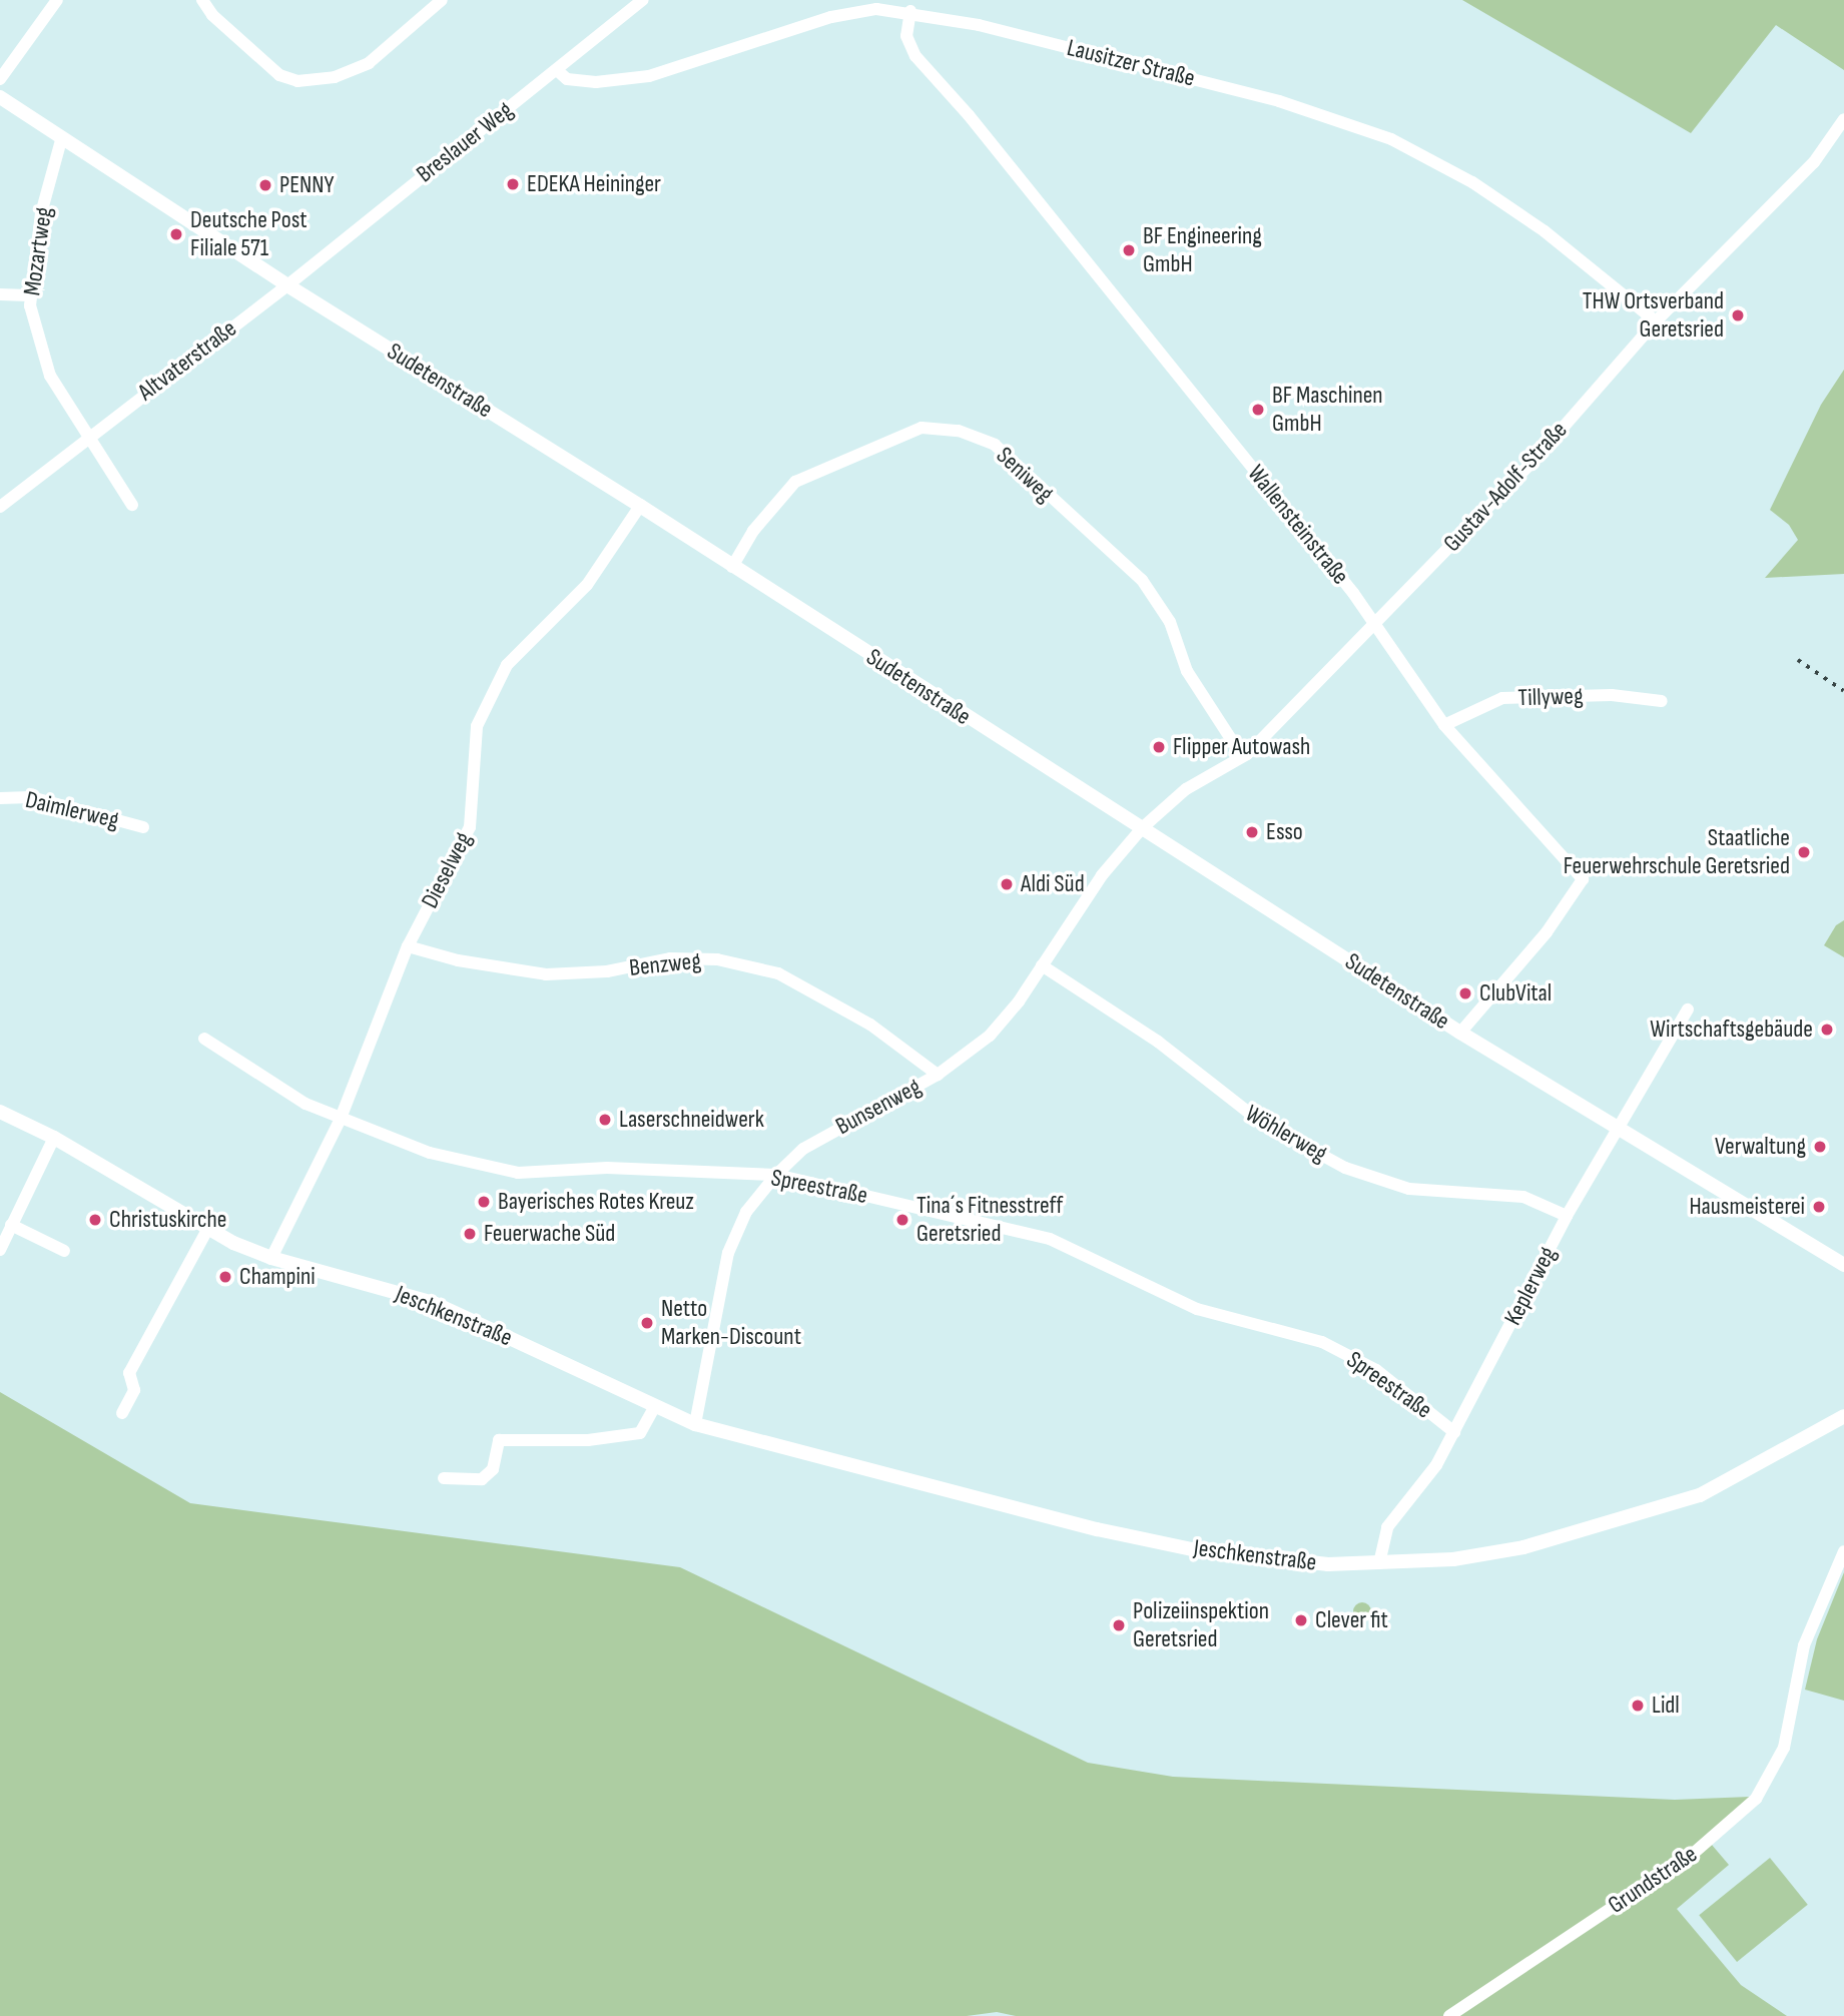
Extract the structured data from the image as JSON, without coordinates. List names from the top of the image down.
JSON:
{
  "streets": {
    "street": [
      "Lausitzer Straße",
      "Breslauer Weg",
      "Mozartweg",
      "Altvaterstraße",
      "Sudetenstraße",
      "Seniweg",
      "Gustav-Adolf-Straße",
      "Wallensteinstraße",
      "Tillyweg",
      "Daimlerweg",
      "Dieselweg",
      "Benzweg",
      "Bunsenweg",
      "Wöhlerweg",
      "Spreestraße",
      "Keplerweg",
      "Jeschkenstraße",
      "Grundstraße"
    ]
  },
  "crossings": [
    ["Lausitzer Straße", "Breslauer Weg"],
    ["Lausitzer Straße", "Gustav-Adolf-Straße"],
    ["Lausitzer Straße", "Wallensteinstraße"],
    ["Breslauer Weg", "Altvaterstraße"],
    ["Breslauer Weg", "Sudetenstraße"],
    ["Mozartweg", "Altvaterstraße"],
    ["Mozartweg", "Sudetenstraße"],
    ["Altvaterstraße", "Sudetenstraße"],
    ["Sudetenstraße", "Seniweg"],
    ["Sudetenstraße", "Gustav-Adolf-Straße"],
    ["Sudetenstraße", "Wallensteinstraße"],
    ["Sudetenstraße", "Dieselweg"],
    ["Sudetenstraße", "Bunsenweg"],
    ["Sudetenstraße", "Keplerweg"],
    ["Seniweg", "Gustav-Adolf-Straße"],
    ["Gustav-Adolf-Straße", "Wallensteinstraße"],
    ["Gustav-Adolf-Straße", "Bunsenweg"],
    ["Wallensteinstraße", "Tillyweg"],
    ["Dieselweg", "Benzweg"],
    ["Dieselweg", "Spreestraße"],
    ["Dieselweg", "Jeschkenstraße"],
    ["Benzweg", "Bunsenweg"],
    ["Bunsenweg", "Wöhlerweg"],
    ["Bunsenweg", "Spreestraße"],
    ["Bunsenweg", "Jeschkenstraße"],
    ["Wöhlerweg", "Keplerweg"],
    ["Spreestraße", "Keplerweg"],
    ["Keplerweg", "Jeschkenstraße"]
  ],
  "places": [
    "EDEKA Heininger",
    "PENNY",
    "Deutsche Post Filiale 571",
    "BF Engineering GmbH",
    "THW Ortsverband Geretsried",
    "BF Maschinen GmbH",
    "Flipper Autowash",
    "Esso",
    "Staatliche Feuerwehrschule Geretsried",
    "Aldi Süd",
    "ClubVital",
    "Wirtschaftsgebäude",
    "Laserschneidwerk",
    "Verwaltung",
    "Bayerisches Rotes Kreuz",
    "Hausmeisterei",
    "Christuskirche",
    "Tina´s Fitnesstreff Geretsried",
    "Feuerwache Süd",
    "Champini",
    "Netto Marken-Discount",
    "Clever fit",
    "Polizeiinspektion Geretsried",
    "Lidl"
  ]
}
